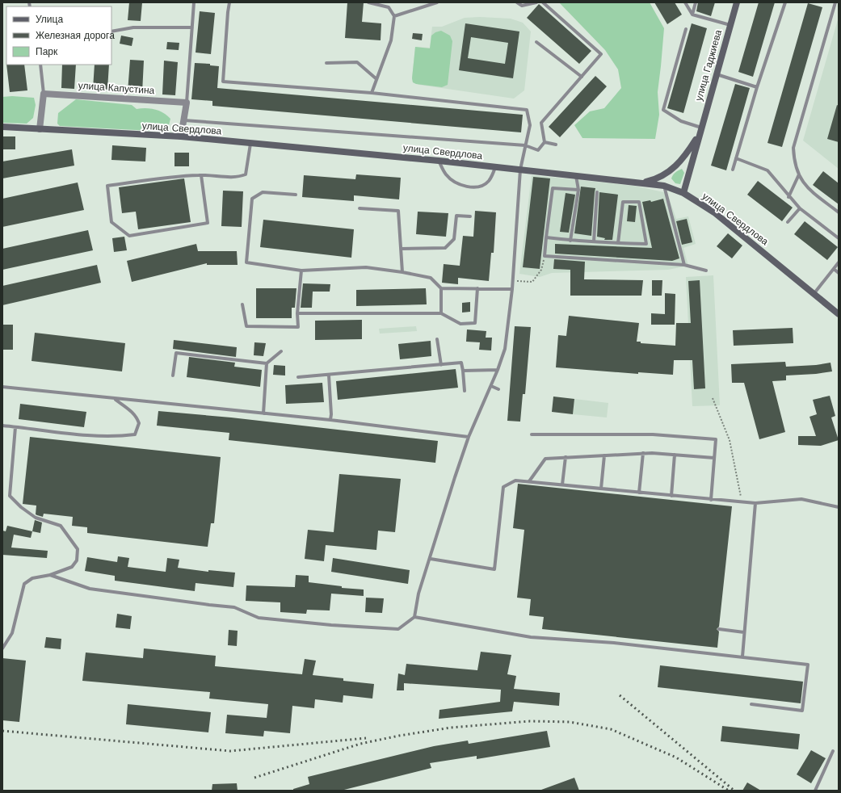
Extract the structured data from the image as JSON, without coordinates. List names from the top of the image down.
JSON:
{
  "streets": {
    "street": ["улица Гаджиева", "улица Капустина", "улица Свердлова"]
  },
  "crossings": [
    ["улица Гаджиева", "улица Свердлова"]
  ],
  "legend": ["Улица", "Железная дорога", "Парк"]
}
